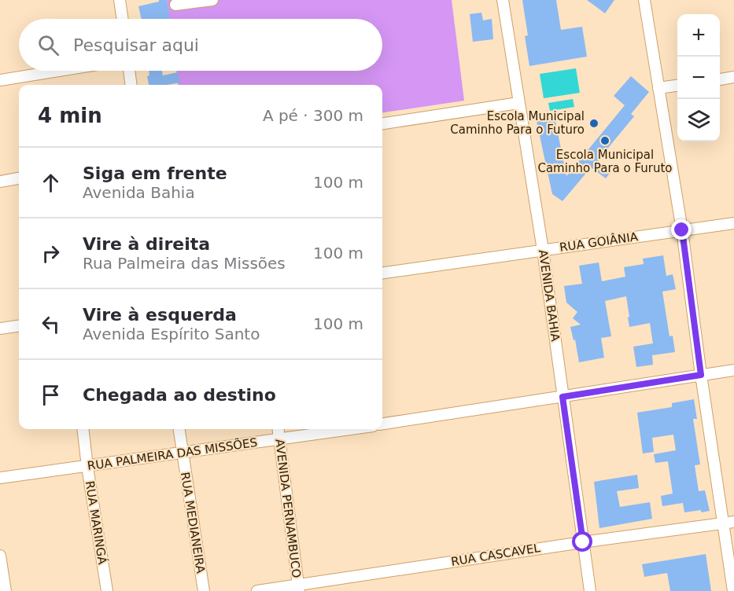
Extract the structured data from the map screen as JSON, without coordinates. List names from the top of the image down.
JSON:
{
  "streets": {
    "street": [
      "RUA GOIÂNIA",
      "AVENIDA BAHIA",
      "RUA PALMEIRA DAS MISSÕES",
      "AVENIDA PERNAMBUCO",
      "RUA MARINGÁ",
      "RUA MEDIANEIRA",
      "RUA CASCAVEL"
    ]
  },
  "crossings": [
    ["RUA GOIÂNIA", "AVENIDA BAHIA"],
    ["AVENIDA BAHIA", "RUA CASCAVEL"],
    ["RUA PALMEIRA DAS MISSÕES", "AVENIDA PERNAMBUCO"],
    ["RUA PALMEIRA DAS MISSÕES", "RUA MARINGÁ"],
    ["RUA PALMEIRA DAS MISSÕES", "RUA MEDIANEIRA"],
    ["AVENIDA PERNAMBUCO", "RUA CASCAVEL"]
  ],
  "places": ["Escola Municipal Caminho Para o Futuro", "Escola Municipal Caminho Para o Furuto"],
  "page": {
    "map_buttons": ["+", "−"],
    "search": "Pesquisar aqui",
    "heading": ["4 min", "A pé · 300 m"],
    "list": [
      ["Siga em frente", "Avenida Bahia", "100 m"],
      ["Vire à direita", "Rua Palmeira das Missões", "100 m"],
      ["Vire à esquerda", "Avenida Espírito Santo", "100 m"],
      "Chegada ao destino"
    ]
  }
}
